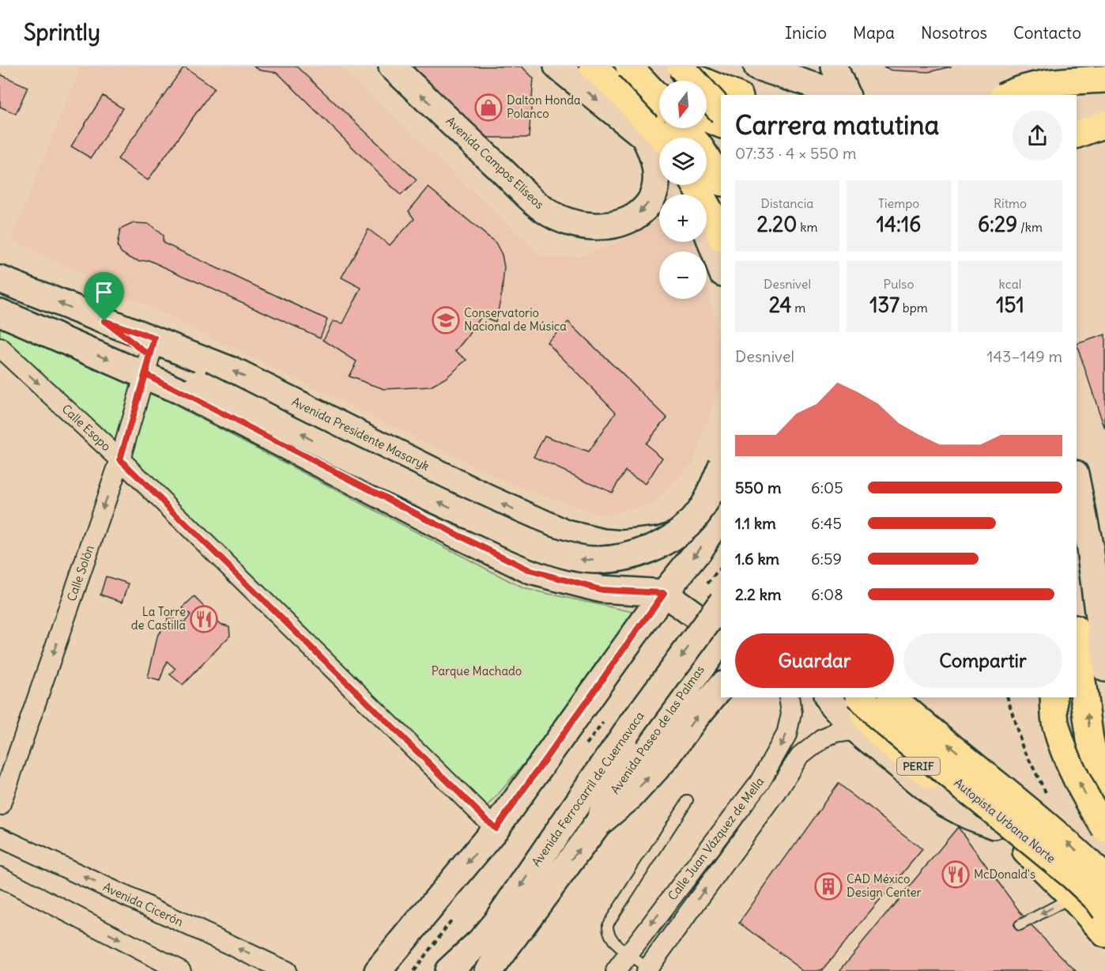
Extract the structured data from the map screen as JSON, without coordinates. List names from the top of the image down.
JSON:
{
  "streets": {
    "highway": ["PERIF", "Autopista Urbana Norte"],
    "main road": [
      "Avenida Campos Elíseos",
      "Avenida Presidente Masaryk",
      "Avenida Paseo de las Palmas",
      "Avenida Ferrocarril de Cuernavaca"
    ],
    "street": [
      "Calle Esopo",
      "Calle Solòn",
      "Calle Juan Vázquez de Mella",
      "Avenida Cicerón"
    ]
  },
  "crossings": [
    ["Calle Esopo", "Calle Solòn"],
    ["Avenida Presidente Masaryk", "Calle Solòn"],
    ["Avenida Paseo de las Palmas", "Avenida Ferrocarril de Cuernavaca"]
  ],
  "one_way": ["Calle Solòn"],
  "parks": ["Parque Machado"],
  "places": {
    "shop": ["Dalton Honda Polanco"],
    "school or university": ["Conservatorio Nacional de Música"],
    "restaurant": ["La Torre de Castilla", "McDonald's"],
    "building": ["CAD México Design Center"]
  },
  "north": "bottom",
  "page": {
    "header": "Sprintly",
    "nav": [
      "Inicio",
      "Mapa",
      "Nosotros",
      "Contacto"
    ],
    "map_buttons": ["+", "−"],
    "heading": ["Carrera matutina", "07:33 · 4 × 550 m"],
    "stats": [
      ["Distancia", "2.20 km"],
      ["Tiempo", "14:16"],
      ["Ritmo", "6:29 /km"],
      ["Desnivel", "24 m"],
      ["Pulso", "137 bpm"],
      ["kcal", "151"]
    ],
    "chart": ["Desnivel", "143–149 m"],
    "list": [
      {
        "name": "550 m",
        "note": "6:05"
      },
      {
        "name": "1.1 km",
        "note": "6:45"
      },
      {
        "name": "1.6 km",
        "note": "6:59"
      },
      {
        "name": "2.2 km",
        "note": "6:08"
      }
    ],
    "buttons": ["Guardar", "Compartir"]
  }
}
